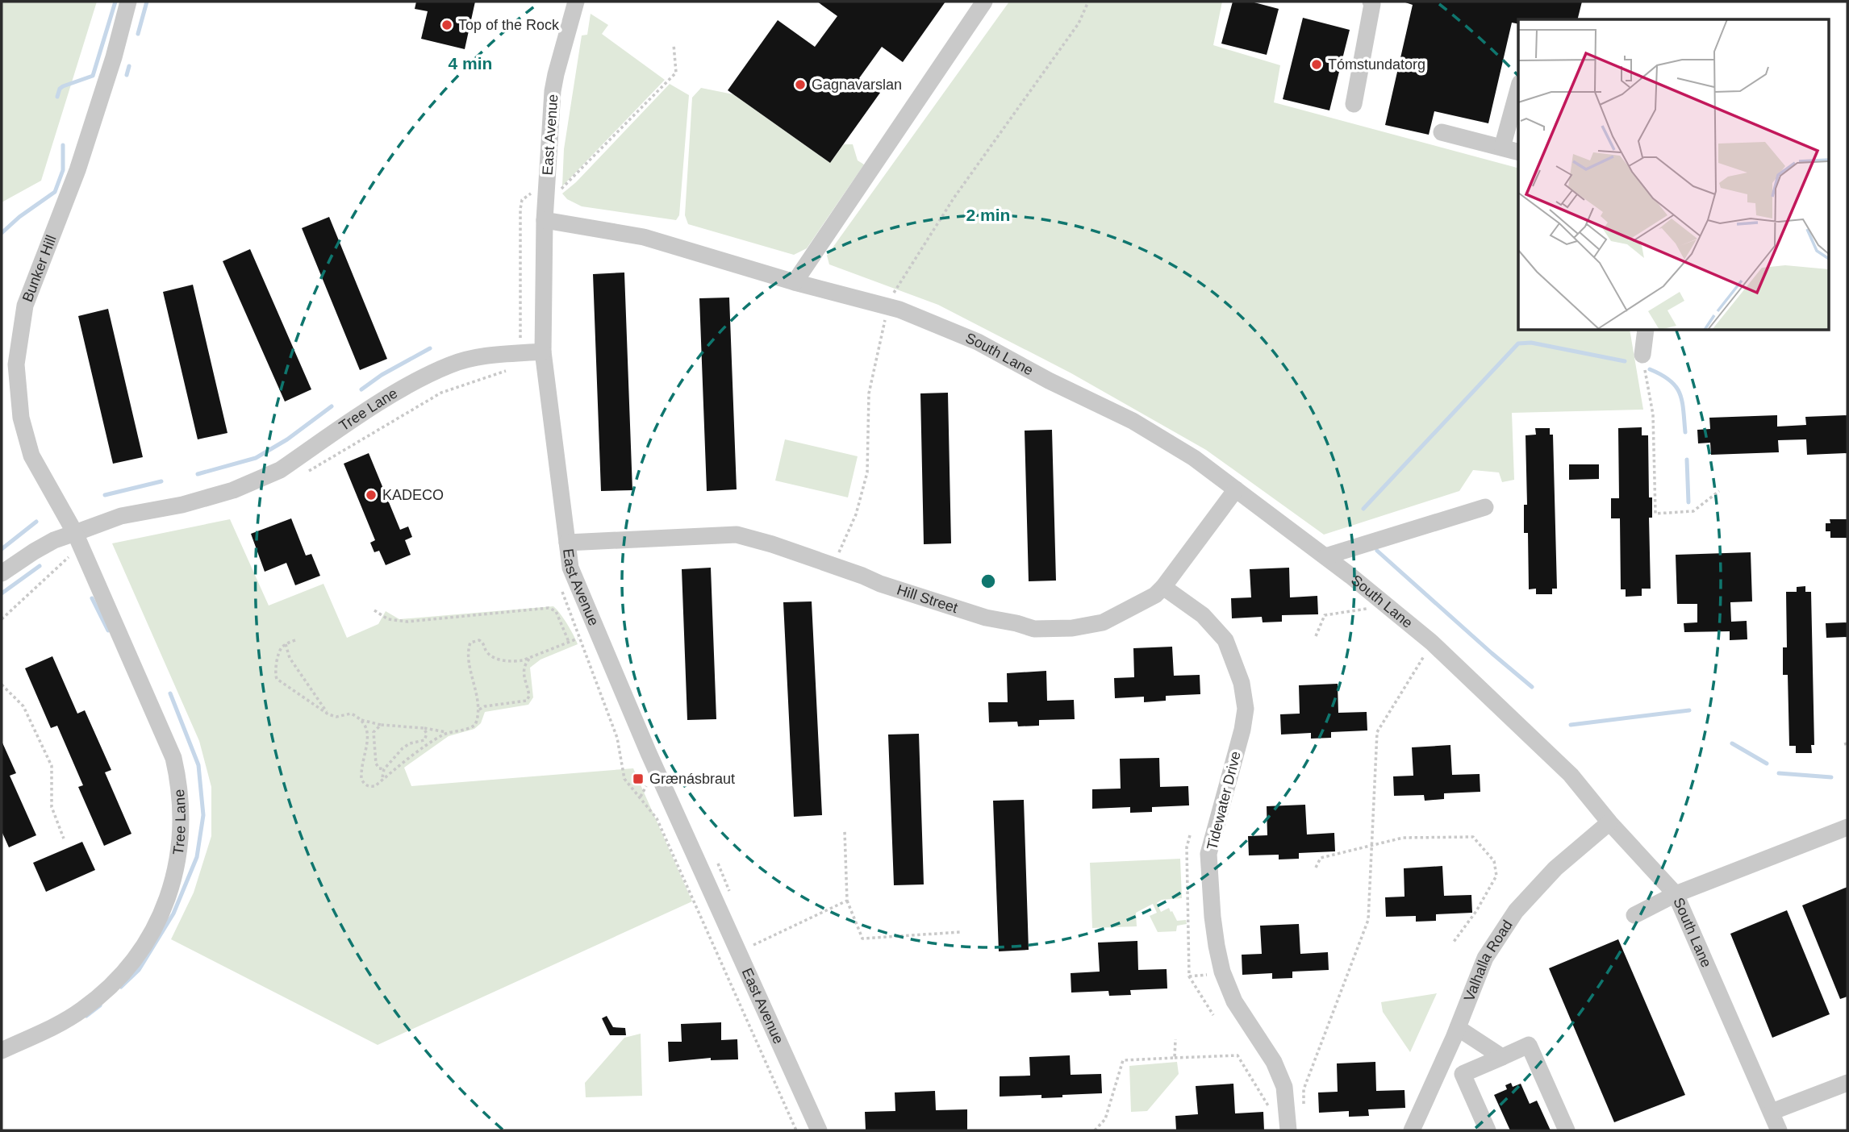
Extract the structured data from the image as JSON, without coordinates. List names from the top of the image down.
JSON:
{
  "streets": {
    "street": [
      "East Avenue",
      "Bunker Hill",
      "South Lane",
      "Tree Lane",
      "Hill Street",
      "Tidewater Drive",
      "Valhalla Road"
    ]
  },
  "crossings": [
    ["East Avenue", "South Lane"],
    ["East Avenue", "Tree Lane"],
    ["East Avenue", "Hill Street"],
    ["Bunker Hill", "Tree Lane"],
    ["South Lane", "Hill Street"],
    ["South Lane", "Valhalla Road"],
    ["Hill Street", "Tidewater Drive"]
  ],
  "places": {
    "other": [
      "Top of the Rock",
      "Tómstundatorg",
      "Gagnavarslan",
      "KADECO"
    ],
    "transit": ["Grænásbraut"]
  },
  "rings": ["4 min", "2 min"]
}
